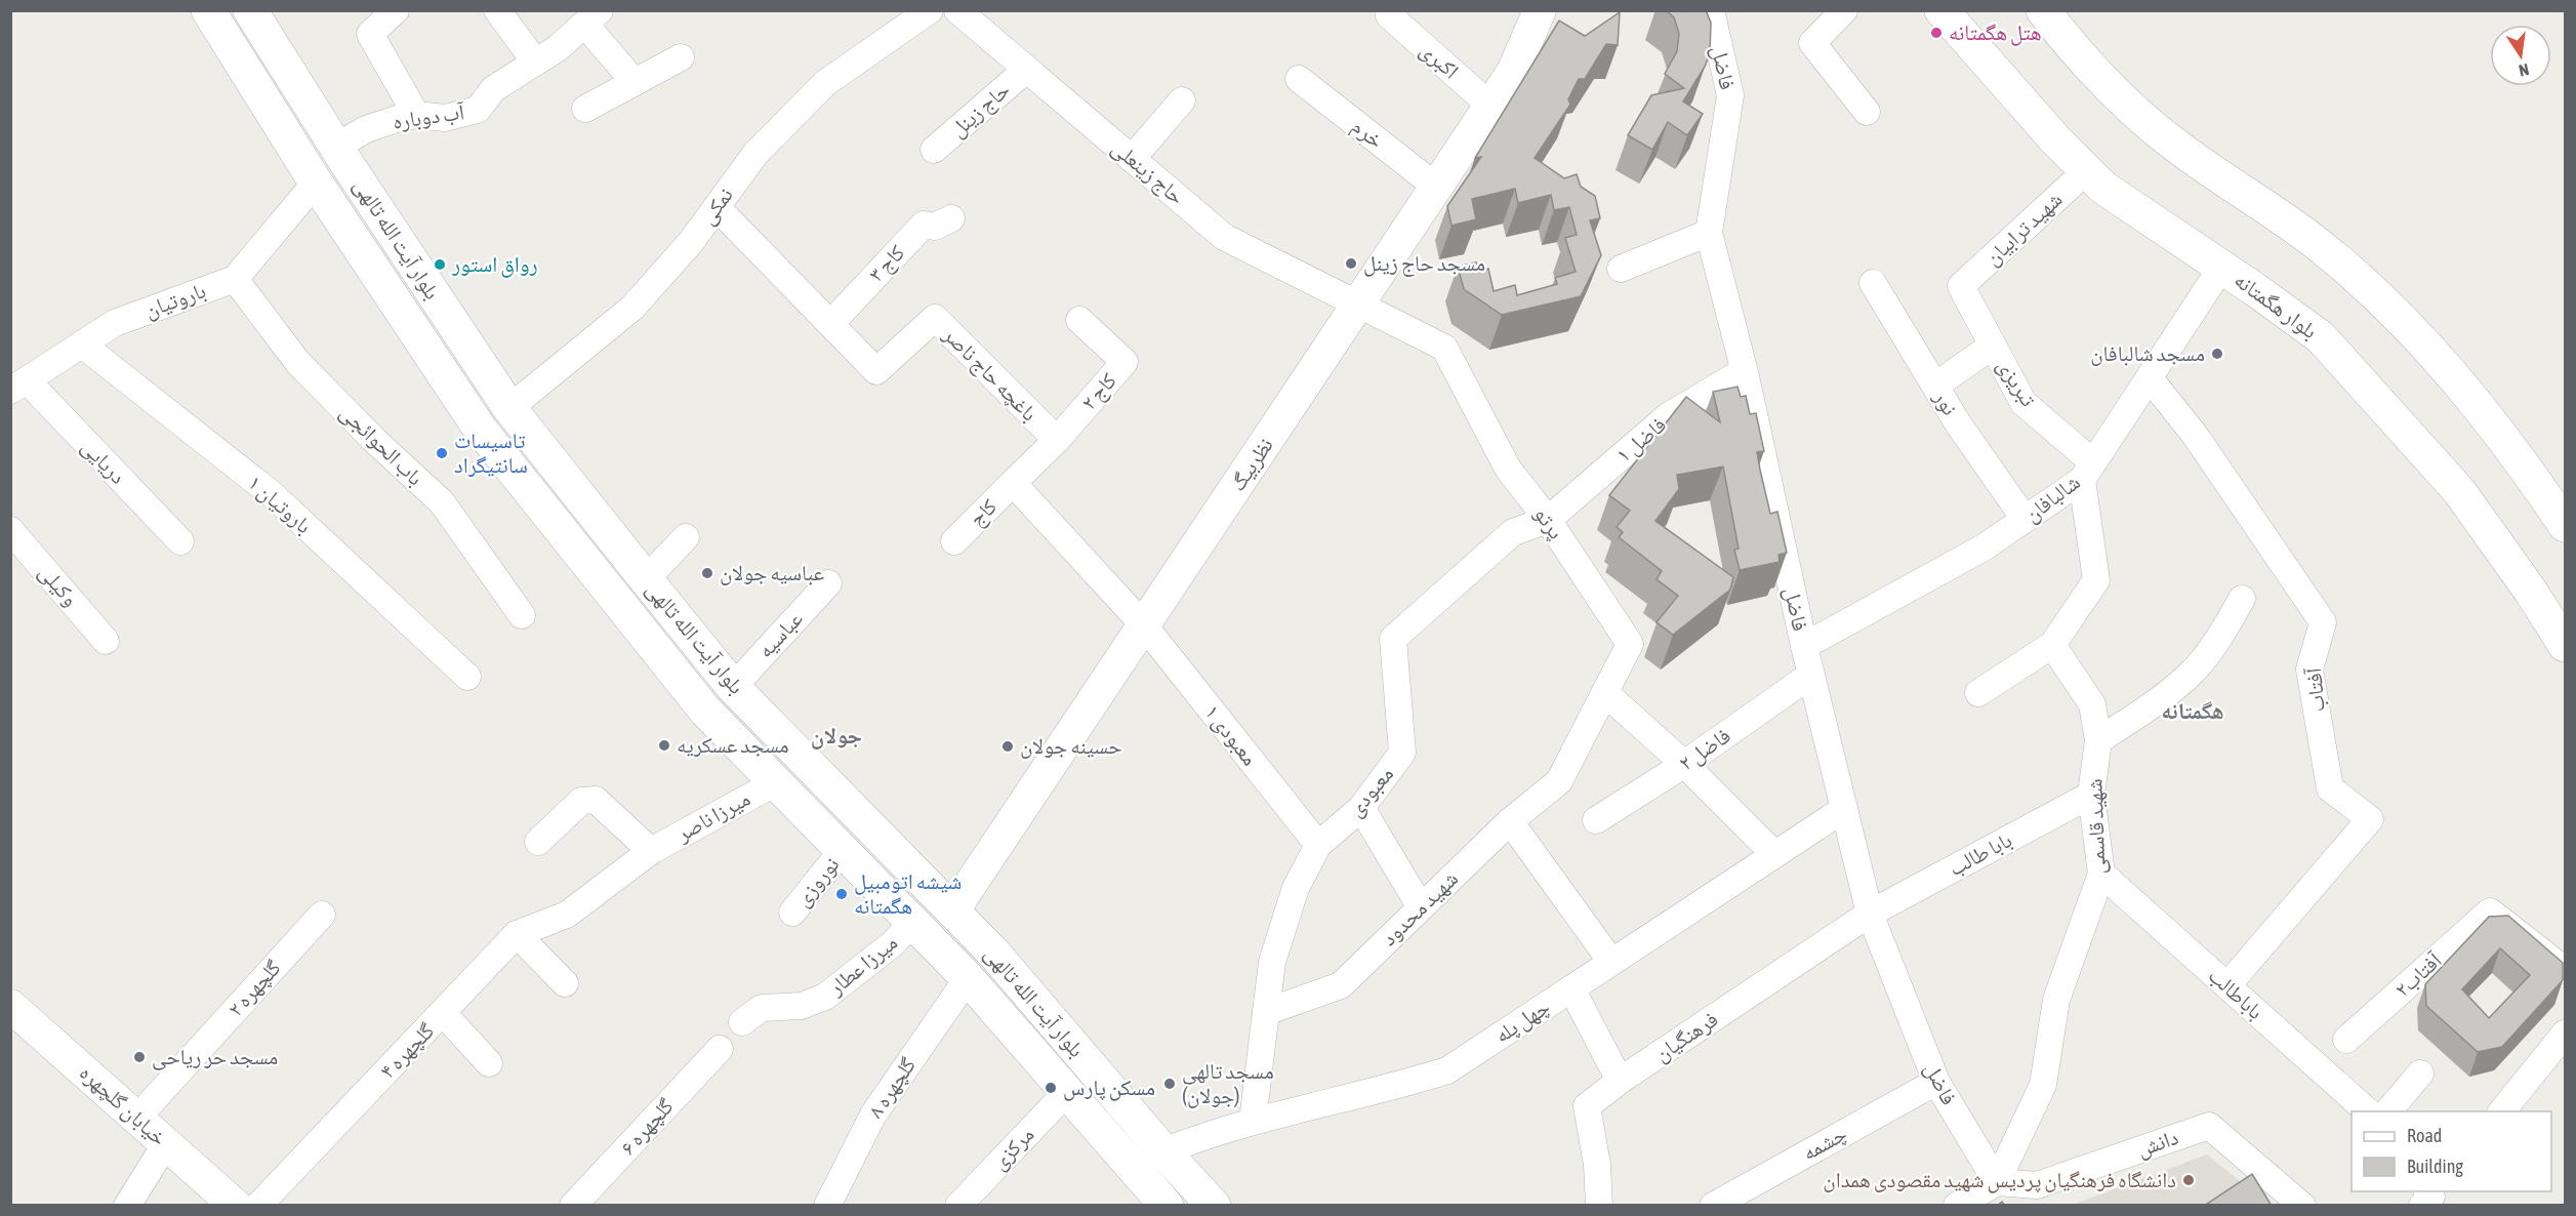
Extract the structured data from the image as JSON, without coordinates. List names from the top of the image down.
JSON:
{
  "streets": {
    "main road": ["بلوار آیت الله تالهی", "بلوار هگمتانه"],
    "street": [
      "اکبری",
      "فاضل",
      "حاج زینل",
      "آب دوباره",
      "خرم",
      "حاج زینعلی",
      "نمکی",
      "شهید ترابیان",
      "کاج ۳",
      "باروتیان",
      "باغچه حاج ناصر",
      "تبریزی",
      "کاج ۲",
      "نور",
      "فاضل ۱",
      "باب الحوائجی",
      "دریایی",
      "نظربیگ",
      "شالبافان",
      "۱ باروتیان",
      "کاج",
      "پرتو",
      "وکیلی",
      "عباسیه",
      "آفتاب",
      "معبودی ۱",
      "فاضل ۲",
      "معبودی",
      "میرزا ناصر",
      "شهید قاسمی",
      "بابا طالب",
      "نوروزی",
      "شهید محدود",
      "میرزا عطار",
      "آفتاب۲",
      "گلچهره ۲",
      "باباطالب",
      "چهل پله",
      "فرهنگیان",
      "گلچهره ۴",
      "گلچهره ۸",
      "خیابان گلچهره",
      "گلچهره ۶",
      "چشمه",
      "دانش",
      "مرکزی"
    ]
  },
  "crossings": [
    ["اکبری", "نظربیگ"],
    ["فاضل", "فاضل ۱"],
    ["فاضل", "شالبافان"],
    ["فاضل", "فاضل ۲"],
    ["فاضل", "شهید قاسمی"],
    ["فاضل", "بابا طالب"],
    ["فاضل", "چهل پله"],
    ["فاضل", "فرهنگیان"],
    ["فاضل", "چشمه"],
    ["فاضل", "دانش"],
    ["حاج زینل", "حاج زینعلی"],
    ["آب دوباره", "بلوار آیت الله تالهی"],
    ["خرم", "نظربیگ"],
    ["حاج زینعلی", "نظربیگ"],
    ["حاج زینعلی", "پرتو"],
    ["نمکی", "بلوار آیت الله تالهی"],
    ["نمکی", "باغچه حاج ناصر"],
    ["شهید ترابیان", "بلوار هگمتانه"],
    ["شهید ترابیان", "تبریزی"],
    ["بلوار آیت الله تالهی", "باروتیان"],
    ["بلوار آیت الله تالهی", "نظربیگ"],
    ["بلوار آیت الله تالهی", "عباسیه"],
    ["بلوار آیت الله تالهی", "میرزا ناصر"],
    ["بلوار آیت الله تالهی", "نوروزی"],
    ["بلوار آیت الله تالهی", "میرزا عطار"],
    ["بلوار آیت الله تالهی", "چهل پله"],
    ["بلوار آیت الله تالهی", "گلچهره ۸"],
    ["بلوار آیت الله تالهی", "مرکزی"],
    ["کاج ۳", "باغچه حاج ناصر"],
    ["باروتیان", "باب الحوائجی"],
    ["باروتیان", "دریایی"],
    ["باروتیان", "۱ باروتیان"],
    ["بلوار هگمتانه", "شالبافان"],
    ["باغچه حاج ناصر", "کاج ۲"],
    ["تبریزی", "شالبافان"],
    ["نور", "شالبافان"],
    ["فاضل ۱", "پرتو"],
    ["فاضل ۱", "معبودی"],
    ["نظربیگ", "پرتو"],
    ["نظربیگ", "معبودی ۱"],
    ["شالبافان", "آفتاب"],
    ["پرتو", "معبودی"],
    ["پرتو", "شهید محدود"],
    ["آفتاب", "باباطالب"],
    ["معبودی ۱", "معبودی"],
    ["معبودی", "شهید محدود"],
    ["معبودی", "چهل پله"],
    ["میرزا ناصر", "گلچهره ۴"],
    ["شهید قاسمی", "بابا طالب"],
    ["شهید قاسمی", "باباطالب"],
    ["شهید قاسمی", "دانش"],
    ["بابا طالب", "فرهنگیان"],
    ["گلچهره ۲", "خیابان گلچهره"]
  ],
  "districts": ["هگمتانه", "جولان"],
  "places": [
    "هتل هگمتانه",
    "مسجد حاج زینل",
    "رواق استور",
    "مسجد شالبافان",
    "تاسیسات سانتیگراد",
    "عباسیه جولان",
    "مسجد عسکریه",
    "حسینه جولان",
    "شیشه اتومبیل هگمتانه",
    "مسجد حر ریاحی",
    "مسجد تالهی (جولان)",
    "مسکن پارس",
    "دانشگاه فرهنگیان پردیس شهید مقصودی همدان"
  ],
  "legend": ["Road", "Building"],
  "north": "bottom"
}
